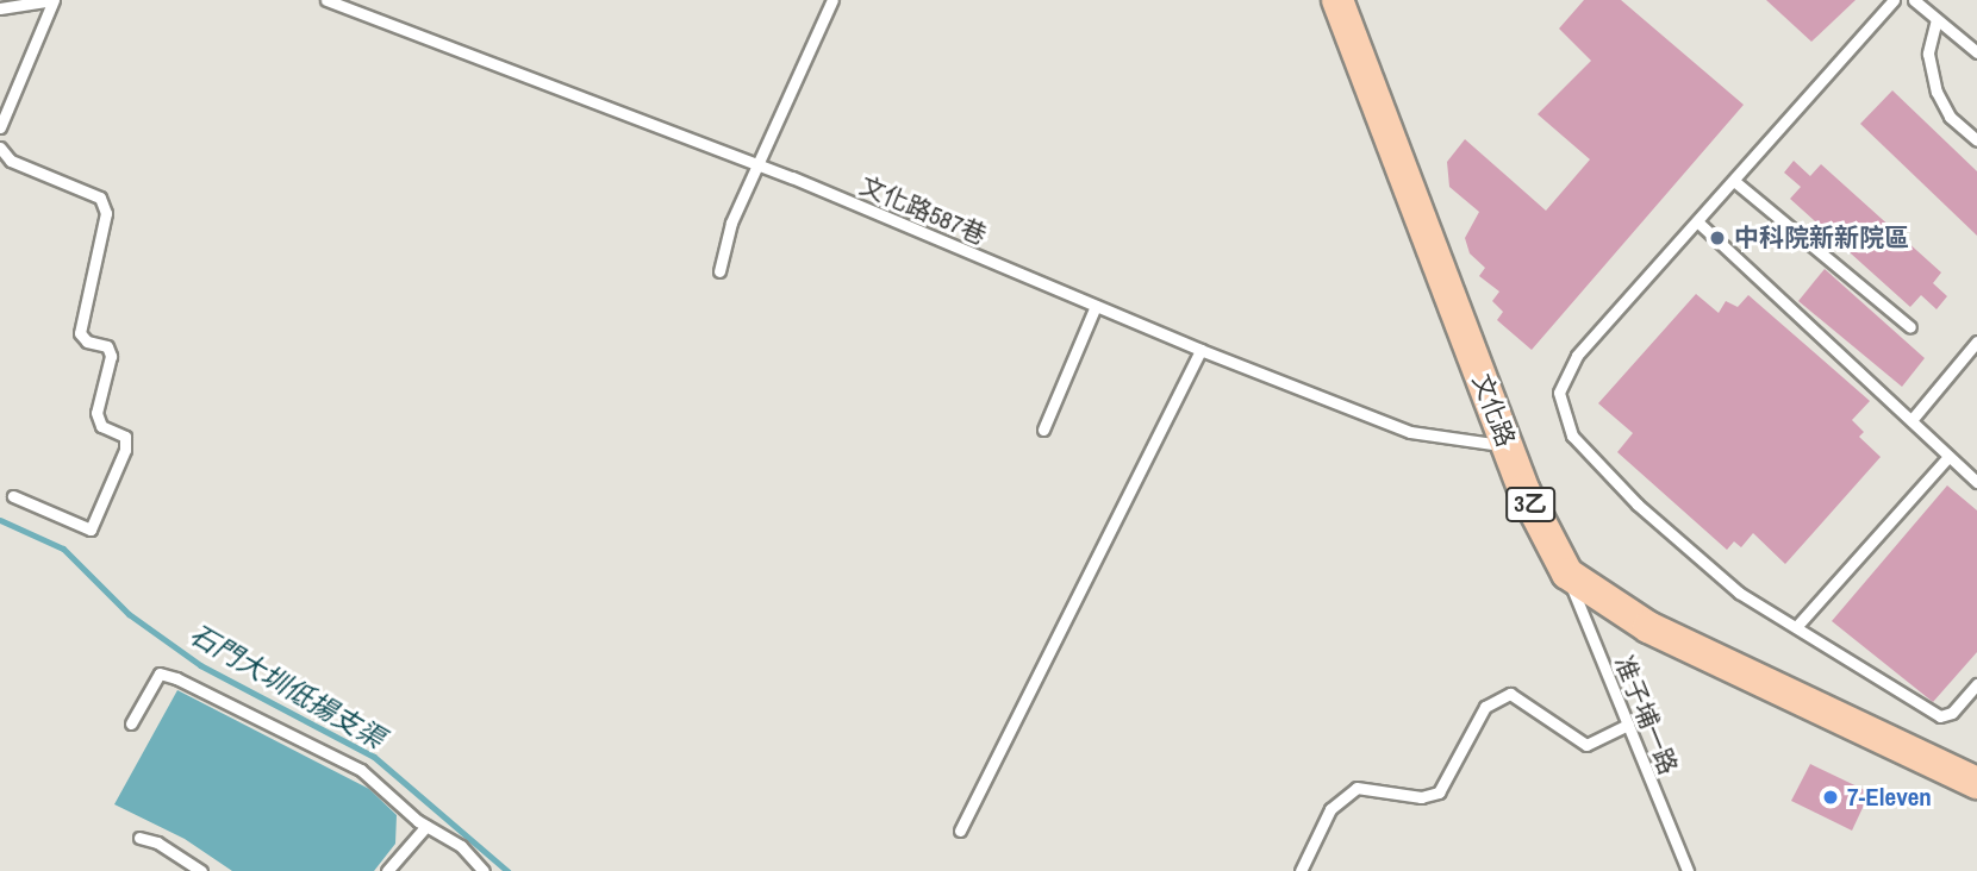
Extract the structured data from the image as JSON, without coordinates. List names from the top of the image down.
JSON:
{
  "streets": {
    "main road": ["文化路", "3乙"],
    "lane": ["文化路587巷", "准子埔一路"]
  },
  "crossings": [
    ["文化路587巷", "文化路"],
    ["文化路", "准子埔一路"]
  ],
  "water": ["石門大圳低揚支渠"],
  "places": ["中科院新新院區", "7-Eleven"]
}
